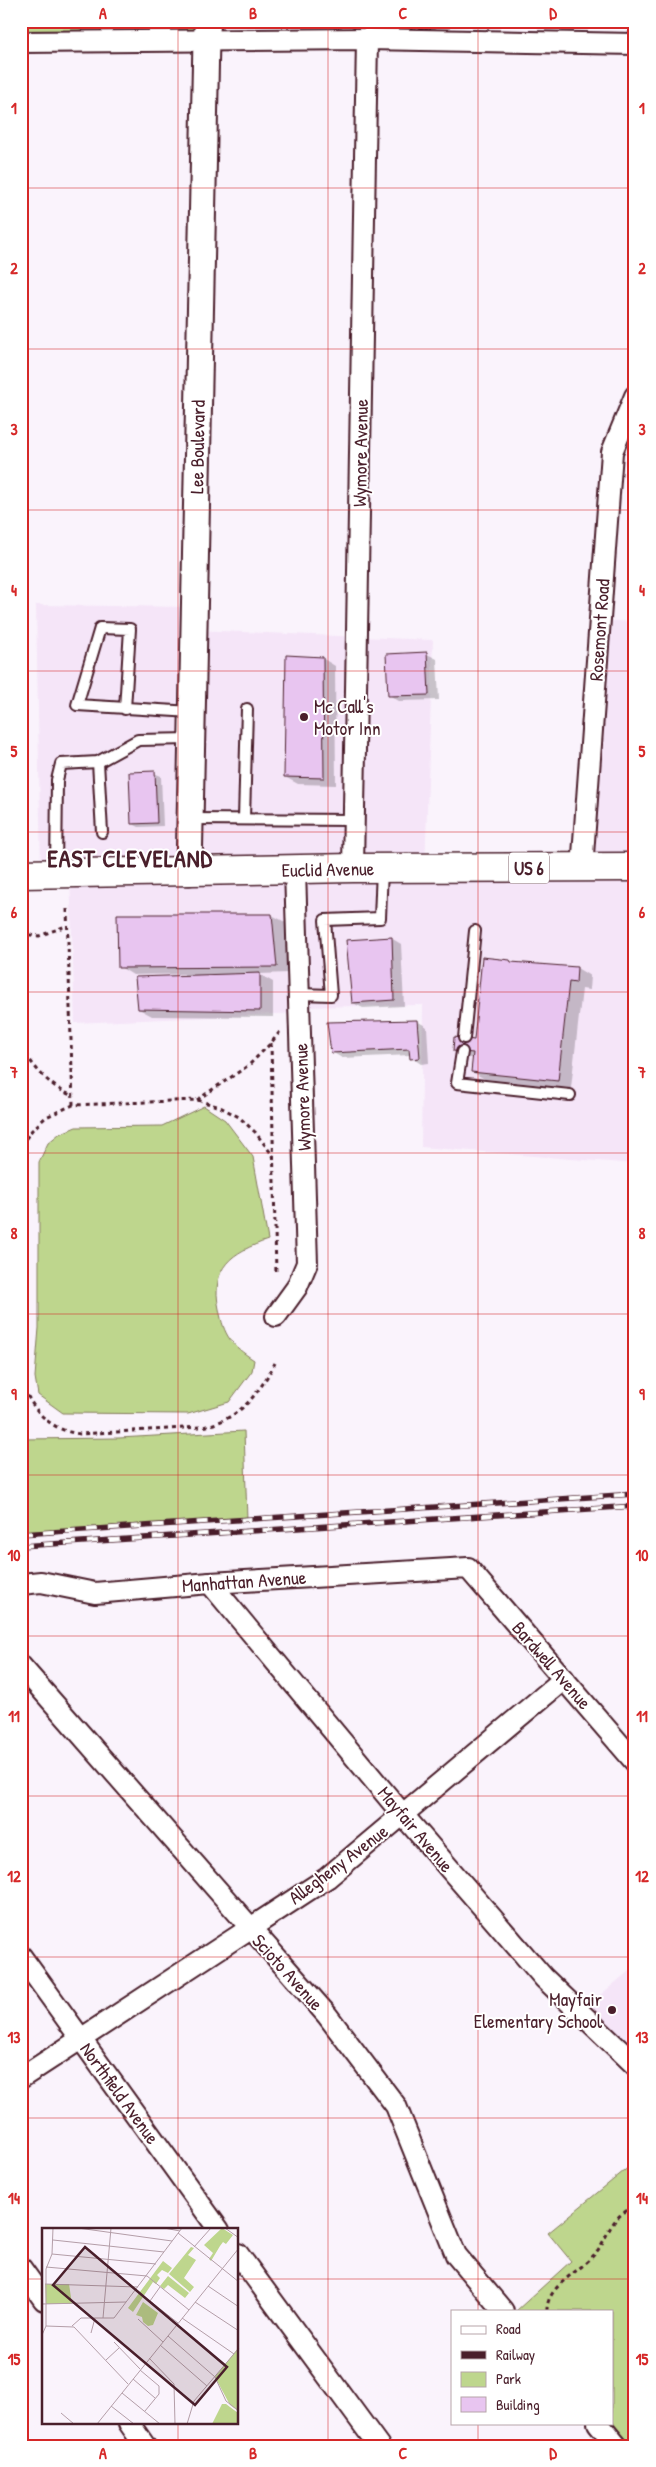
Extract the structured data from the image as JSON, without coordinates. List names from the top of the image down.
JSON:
{
  "streets": {
    "main road": ["US 6", "Euclid Avenue"],
    "street": [
      "Lee Boulevard",
      "Wymore Avenue",
      "Rosemont Road",
      "Manhattan Avenue",
      "Bardwell Avenue",
      "Mayfair Avenue",
      "Allegheny Avenue",
      "Scioto Avenue",
      "Northfield Avenue"
    ]
  },
  "crossings": [
    ["Lee Boulevard", "Euclid Avenue"],
    ["Wymore Avenue", "Euclid Avenue"],
    ["Rosemont Road", "Euclid Avenue"],
    ["Manhattan Avenue", "Bardwell Avenue"],
    ["Manhattan Avenue", "Mayfair Avenue"],
    ["Bardwell Avenue", "Allegheny Avenue"],
    ["Mayfair Avenue", "Allegheny Avenue"],
    ["Allegheny Avenue", "Scioto Avenue"],
    ["Allegheny Avenue", "Northfield Avenue"]
  ],
  "districts": ["EAST CLEVELAND"],
  "places": ["Mc Call's Motor Inn", "Mayfair Elementary School"],
  "legend": [
    "Road",
    "Railway",
    "Park",
    "Building"
  ],
  "grid": {
    "columns": [
      "A",
      "B",
      "C",
      "D"
    ],
    "rows": [
      "1",
      "2",
      "3",
      "4",
      "5",
      "6",
      "7",
      "8",
      "9",
      "10",
      "11",
      "12",
      "13",
      "14",
      "15"
    ]
  }
}
